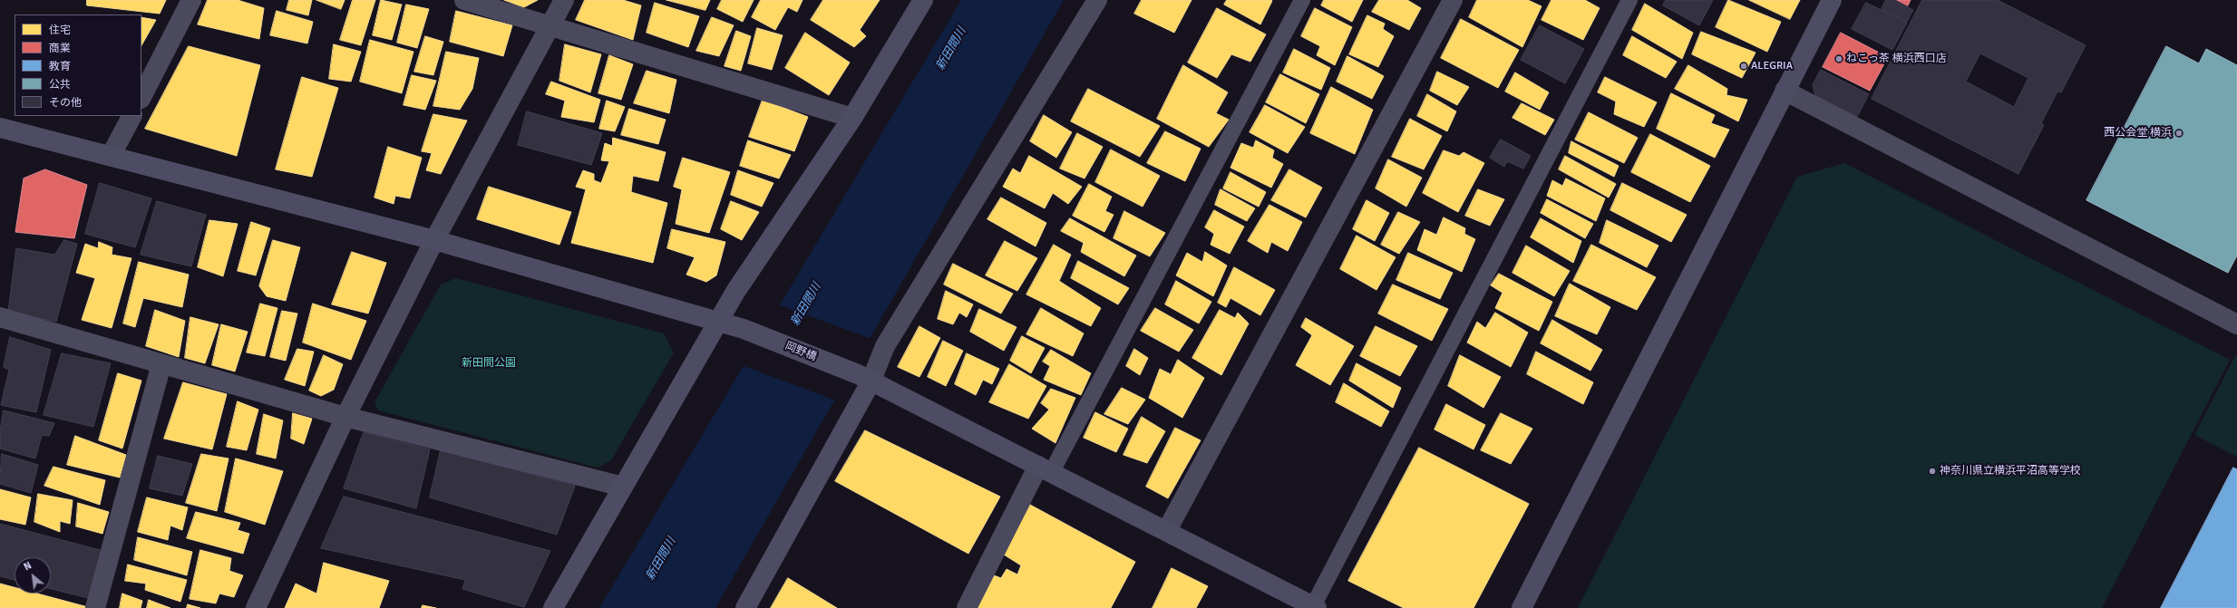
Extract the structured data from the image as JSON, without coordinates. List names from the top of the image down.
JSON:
{
  "streets": {
    "street": ["岡野橋"]
  },
  "water": ["新田間川"],
  "parks": ["新田間公園"],
  "places": [
    "ねこっ茶 横浜西口店",
    "ALEGRIA",
    "西公会堂 横浜",
    "神奈川県立横浜平沼高等学校"
  ],
  "legend": [
    "住宅",
    "商業",
    "教育",
    "公共",
    "その他"
  ],
  "north": "top left"
}
